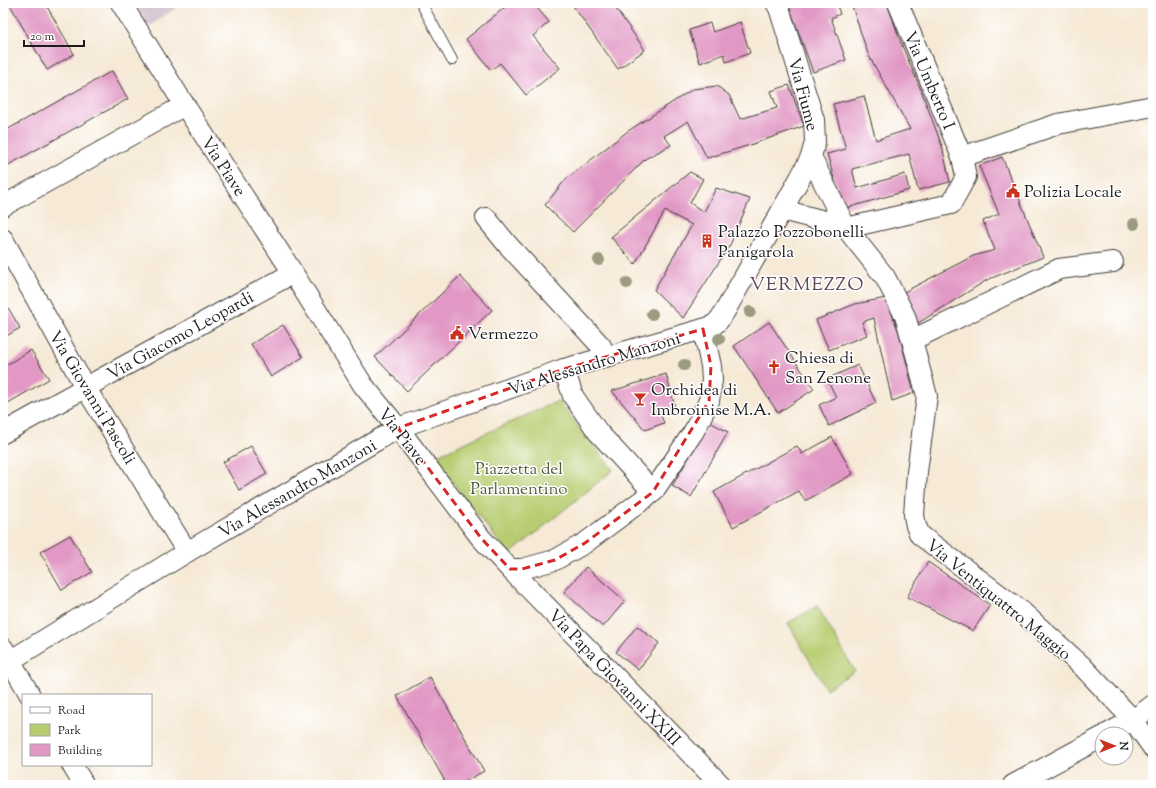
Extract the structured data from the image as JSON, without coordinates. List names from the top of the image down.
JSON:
{
  "streets": {
    "street": [
      "Via Umberto I",
      "Via Fiume",
      "Via Piave",
      "Via Giacomo Leopardi",
      "Via Alessandro Manzoni",
      "Via Giovanni Pascoli",
      "Via Ventiquattro Maggio",
      "Via Papa Giovanni XXIII"
    ]
  },
  "crossings": [
    ["Via Umberto I", "Via Ventiquattro Maggio"],
    ["Via Fiume", "Via Alessandro Manzoni"],
    ["Via Piave", "Via Giacomo Leopardi"],
    ["Via Piave", "Via Alessandro Manzoni"],
    ["Via Piave", "Via Papa Giovanni XXIII"],
    ["Via Giacomo Leopardi", "Via Giovanni Pascoli"],
    ["Via Alessandro Manzoni", "Via Giovanni Pascoli"]
  ],
  "districts": ["VERMEZZO"],
  "parks": ["Piazzetta del Parlamentino"],
  "places": {
    "public building": ["Polizia Locale", "Vermezzo"],
    "building": ["Palazzo Pozzobonelli Panigarola"],
    "church": ["Chiesa di San Zenone"],
    "bar": ["Orchidea di Imbroinise M.A."]
  },
  "legend": ["Road", "Park", "Building"],
  "scale_bar": "20 m",
  "north": "right"
}
